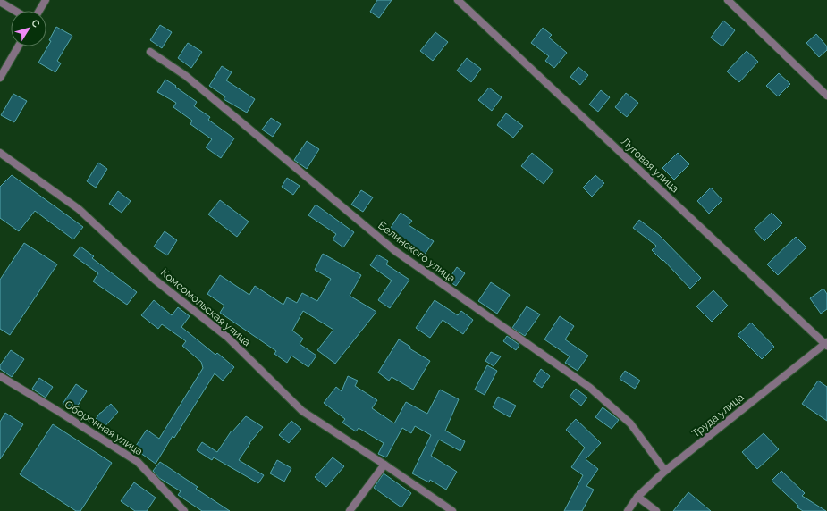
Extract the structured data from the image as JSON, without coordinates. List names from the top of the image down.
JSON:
{
  "streets": {
    "street": [
      "Луговая улица",
      "Белинского улица",
      "Комсомольская улица",
      "Труда улица",
      "Оборонная улица"
    ]
  },
  "crossings": [
    ["Луговая улица", "Труда улица"],
    ["Белинского улица", "Труда улица"]
  ],
  "north": "top right"
}
